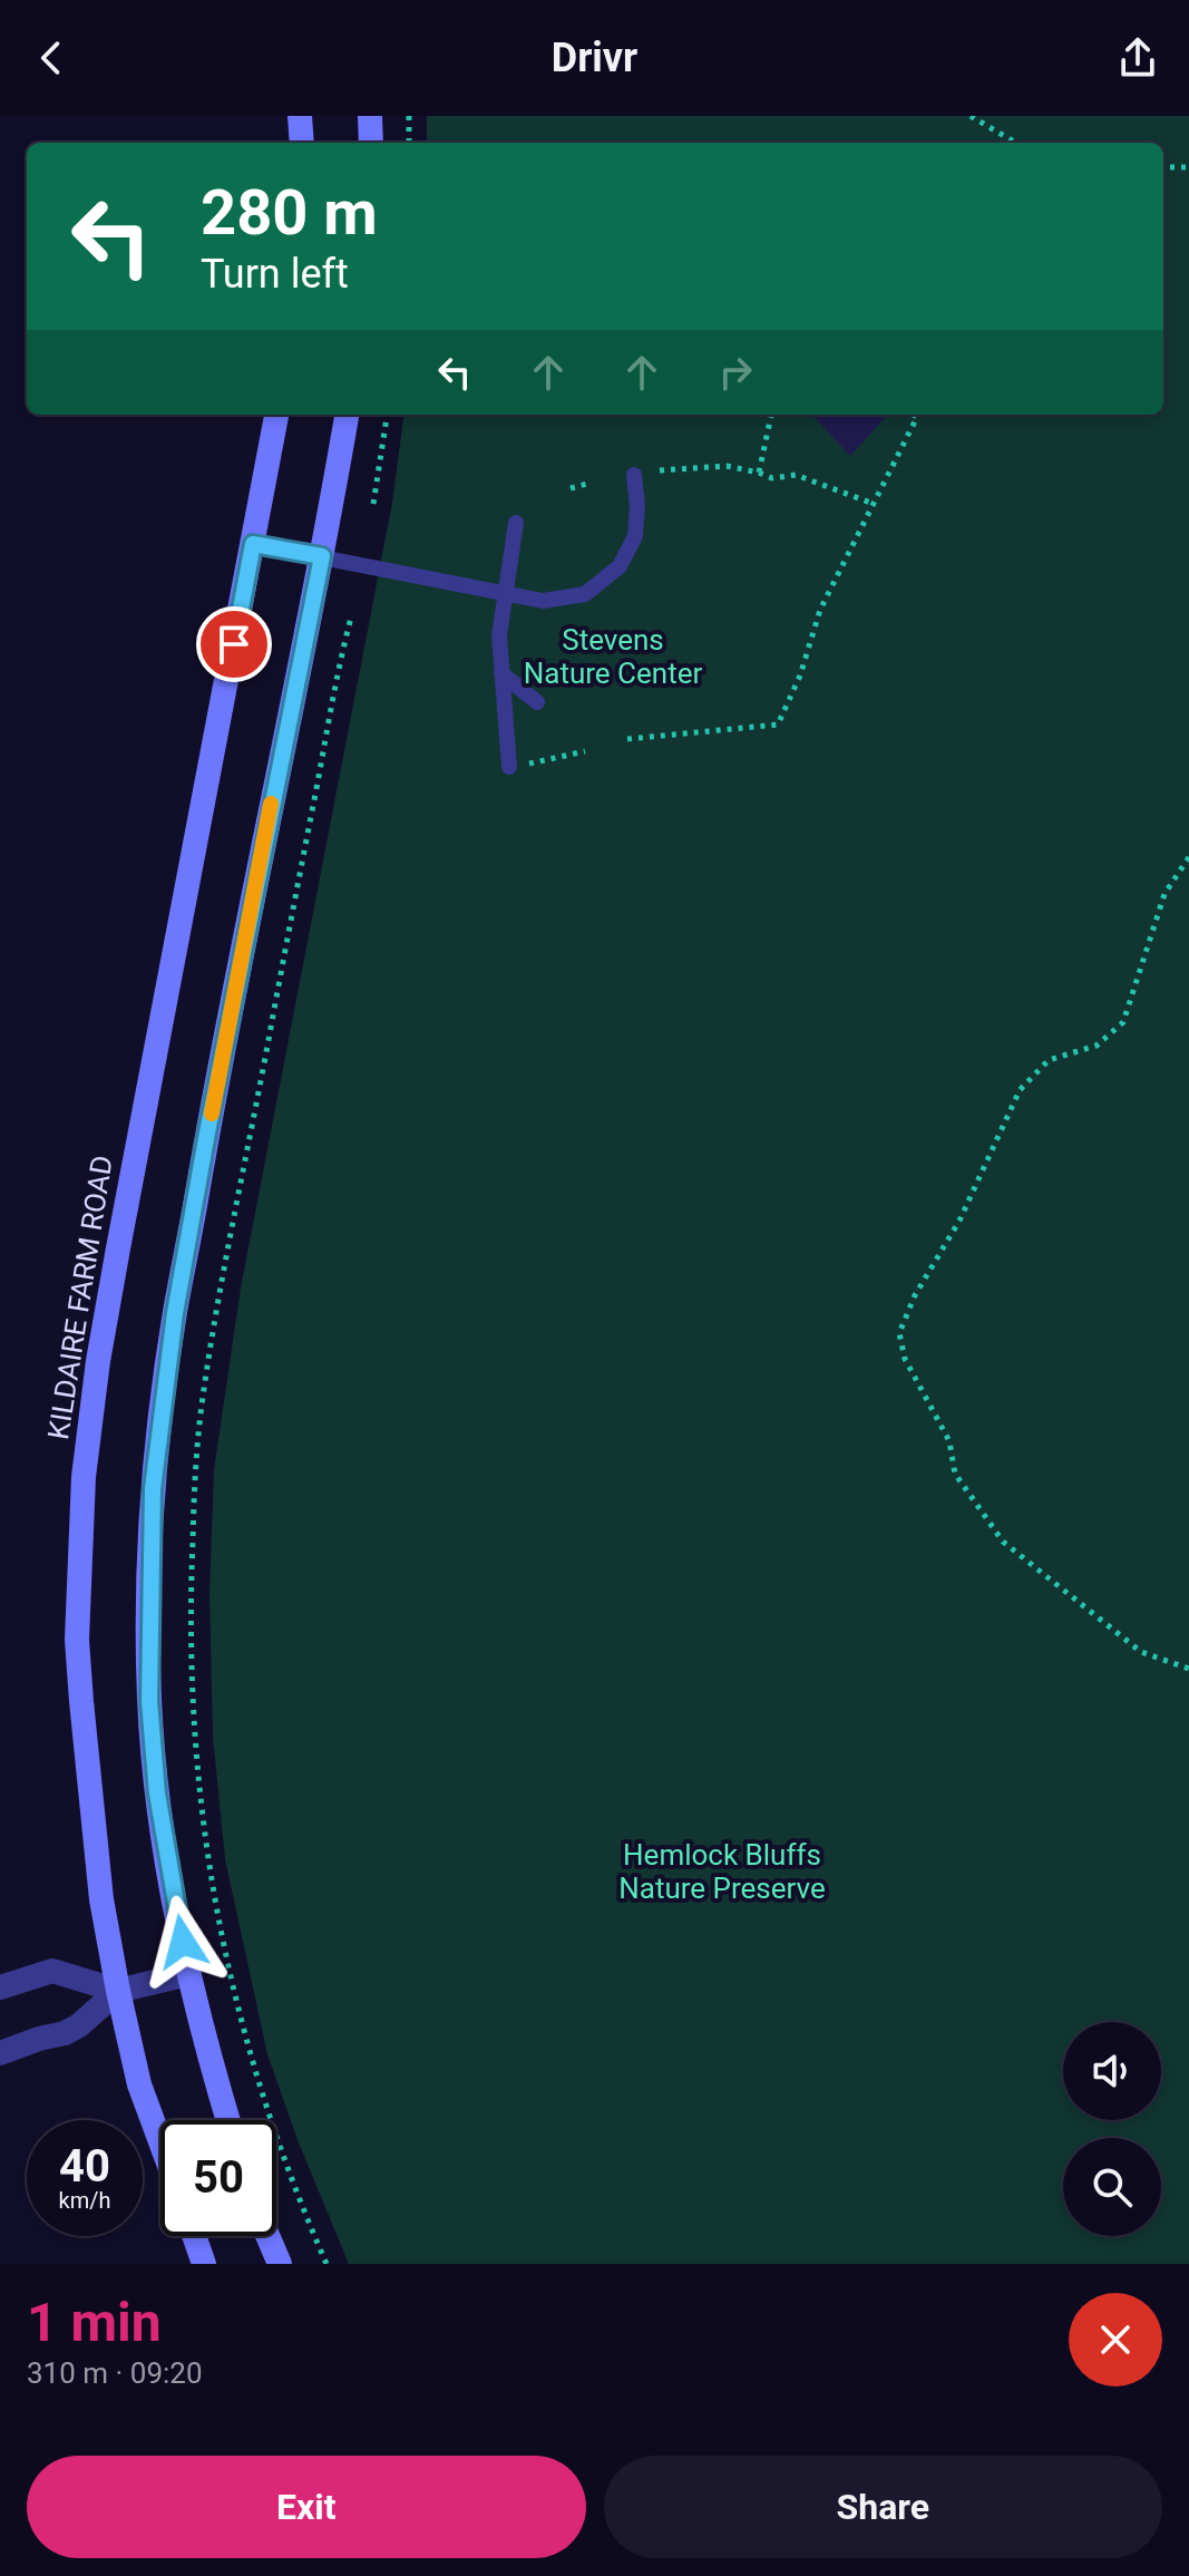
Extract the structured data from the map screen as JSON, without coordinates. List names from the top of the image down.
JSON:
{
  "streets": {
    "main road": ["KILDAIRE FARM ROAD"]
  },
  "parks": ["Stevens Nature Center", "Hemlock Bluffs Nature Preserve"],
  "page": {
    "header": "Drivr",
    "turn": ["280 m", "Turn left"],
    "speed": "40 km/h",
    "limit": "50",
    "heading": ["1 min", "310 m · 09:20"],
    "buttons": ["Exit", "Share"]
  }
}
